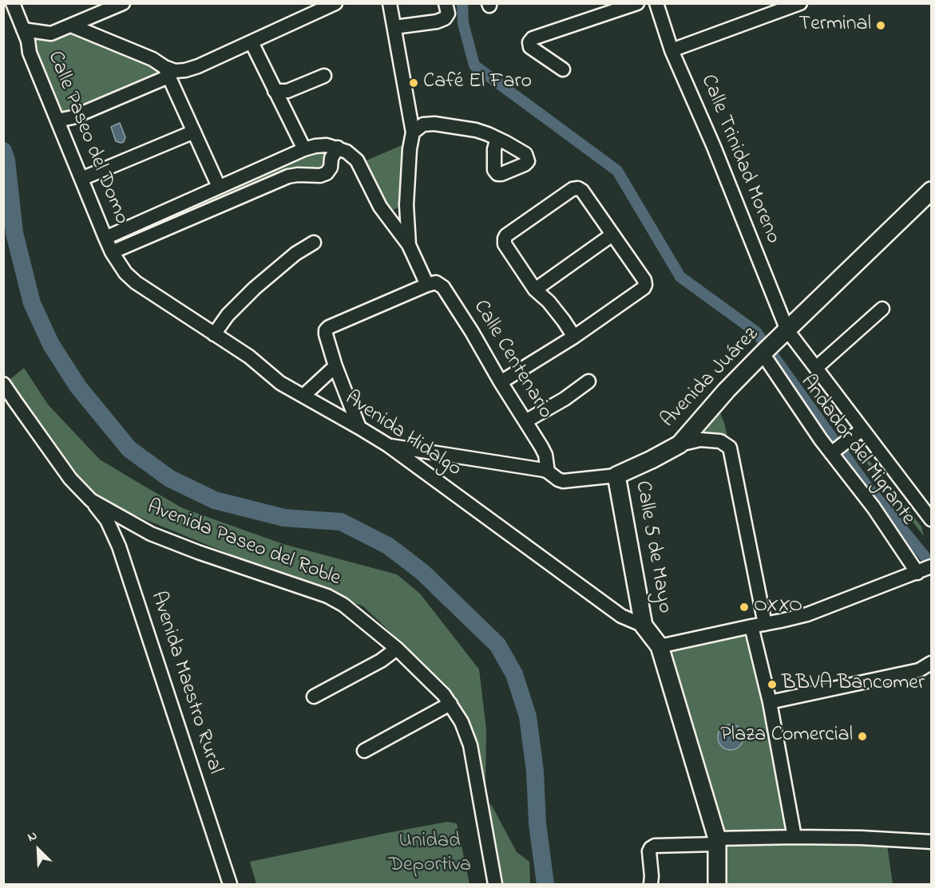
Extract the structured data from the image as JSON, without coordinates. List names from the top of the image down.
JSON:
{
  "streets": {
    "main road": ["Avenida Juárez", "Calle 5 de Mayo"],
    "street": [
      "Calle Paseo del Domo",
      "Calle Trinidad Moreno",
      "Calle Centenario",
      "Avenida Hidalgo",
      "Andador del Migrante",
      "Avenida Paseo del Roble",
      "Avenida Maestro Rural"
    ]
  },
  "crossings": [
    ["Calle Paseo del Domo", "Avenida Hidalgo"],
    ["Calle Trinidad Moreno", "Avenida Juárez"],
    ["Calle Centenario", "Avenida Juárez"],
    ["Avenida Juárez", "Avenida Hidalgo"],
    ["Avenida Juárez", "Andador del Migrante"],
    ["Avenida Juárez", "Calle 5 de Mayo"],
    ["Avenida Hidalgo", "Calle 5 de Mayo"],
    ["Avenida Paseo del Roble", "Avenida Maestro Rural"]
  ],
  "parks": ["Unidad Deportiva"],
  "places": [
    "Terminal",
    "Café El Faro",
    "OXXO",
    "BBVA Bancomer",
    "Plaza Comercial"
  ],
  "north": "top left"
}
